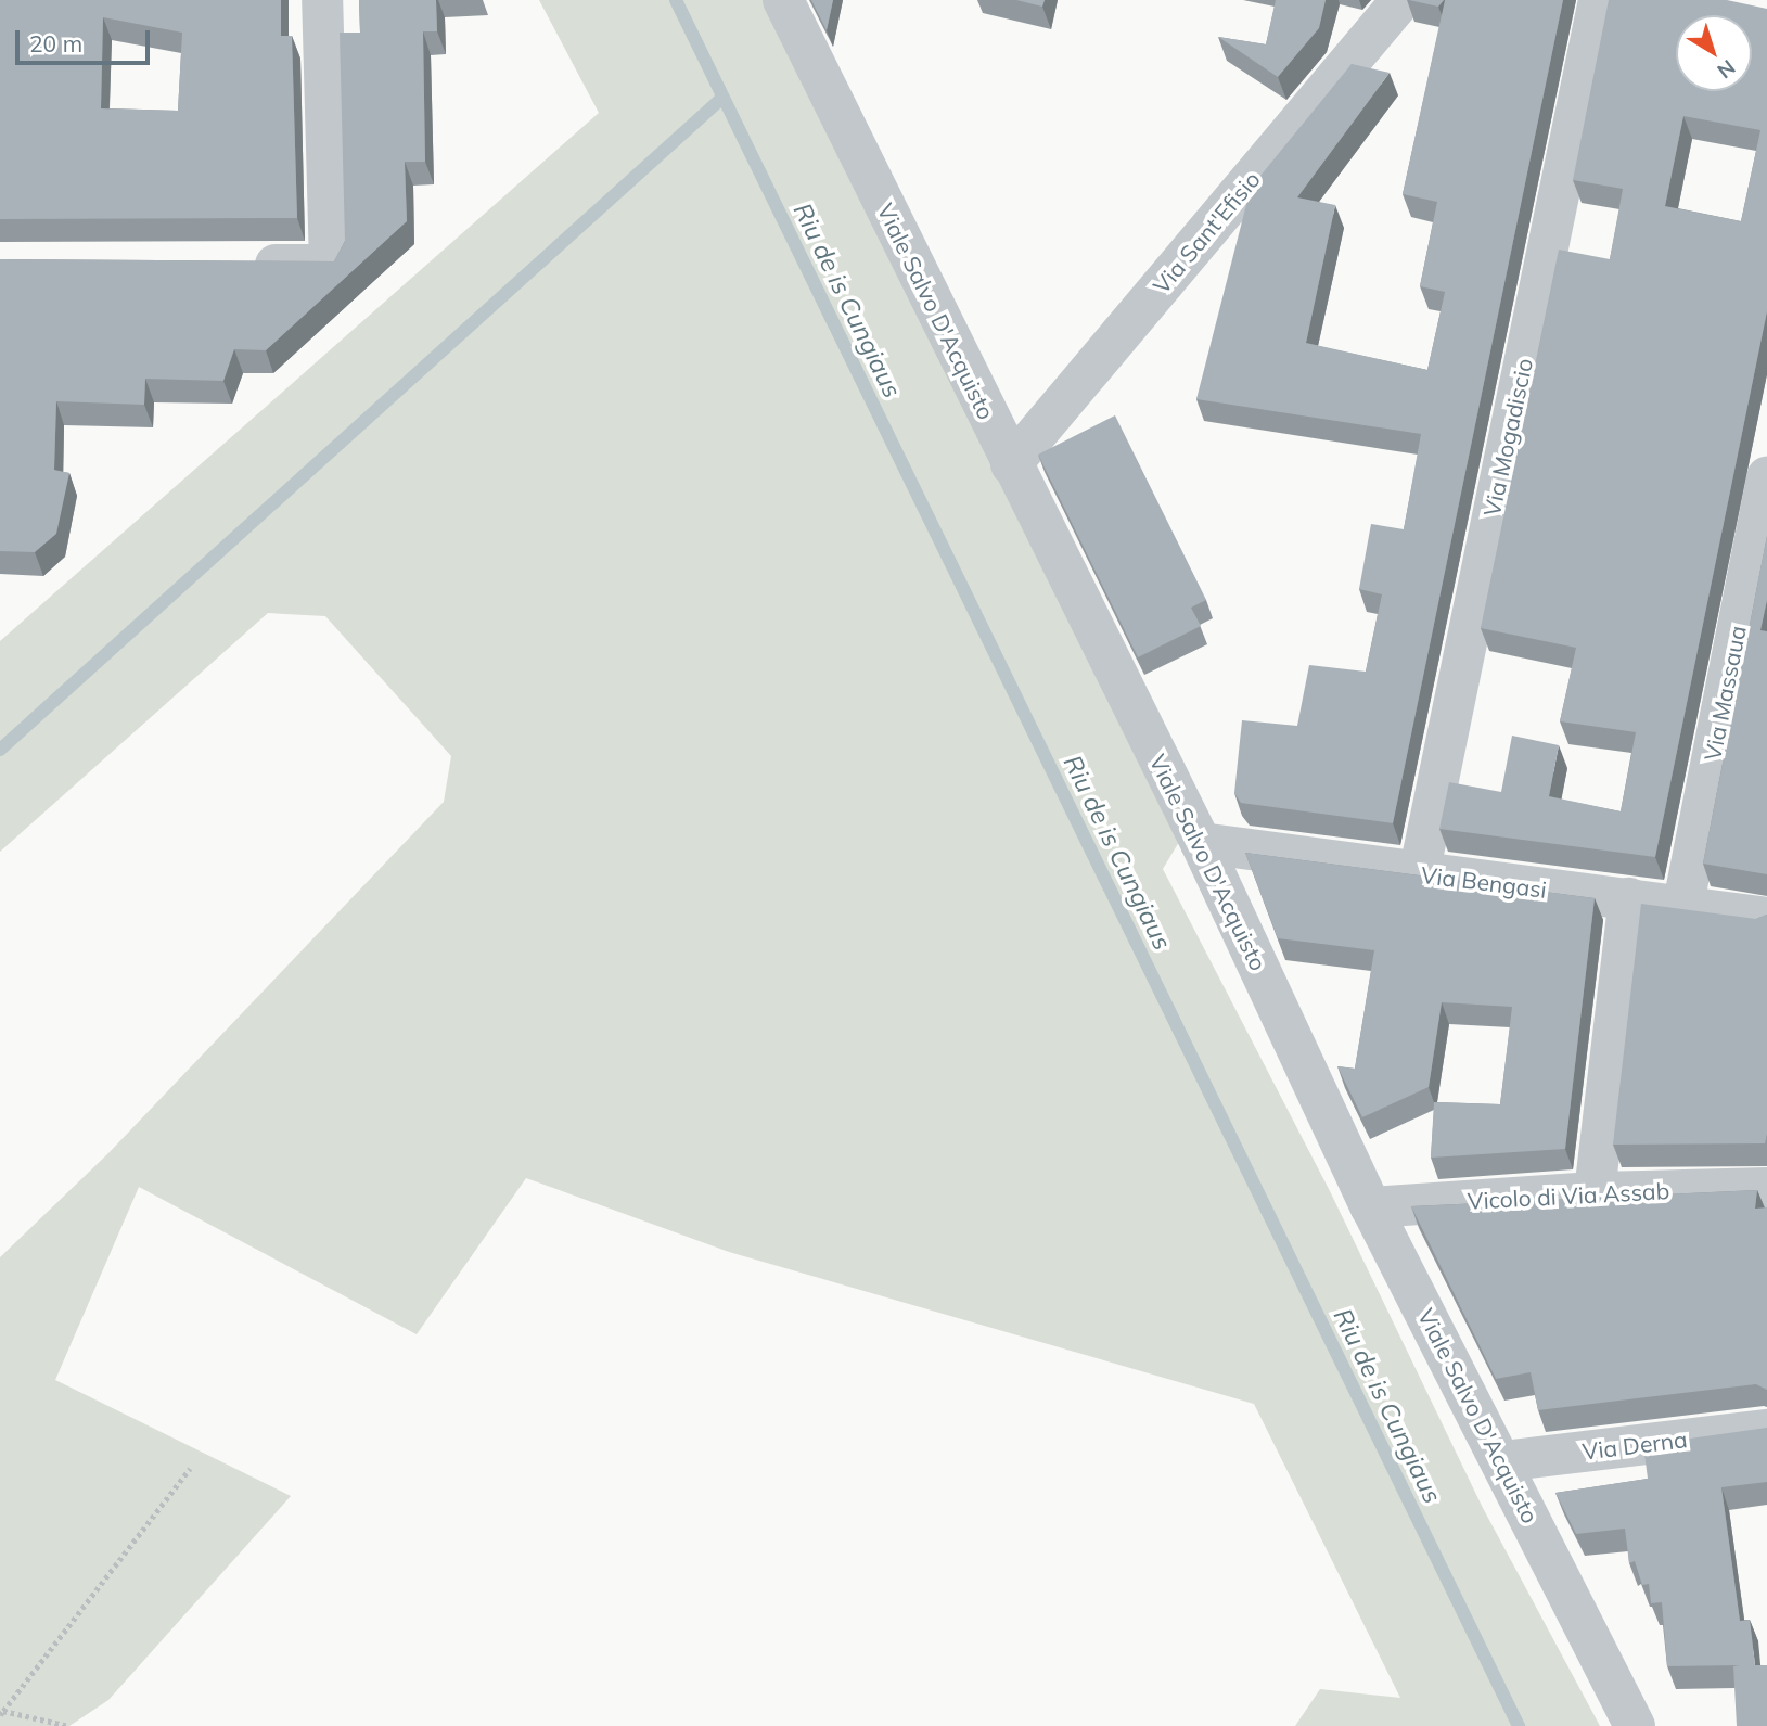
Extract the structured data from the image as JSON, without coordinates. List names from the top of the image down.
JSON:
{
  "streets": {
    "street": [
      "Via Sant'Efisio",
      "Viale Salvo D'Acquisto",
      "Via Mogadiscio",
      "Via Massaua",
      "Via Bengasi",
      "Vicolo di Via Assab",
      "Via Derna"
    ]
  },
  "crossings": [
    ["Via Sant'Efisio", "Viale Salvo D'Acquisto"],
    ["Viale Salvo D'Acquisto", "Via Bengasi"],
    ["Viale Salvo D'Acquisto", "Vicolo di Via Assab"],
    ["Viale Salvo D'Acquisto", "Via Derna"],
    ["Via Mogadiscio", "Via Bengasi"],
    ["Via Massaua", "Via Bengasi"]
  ],
  "water": ["Riu de is Cungiaus"],
  "scale_bar": "20 m",
  "north": "bottom right"
}
